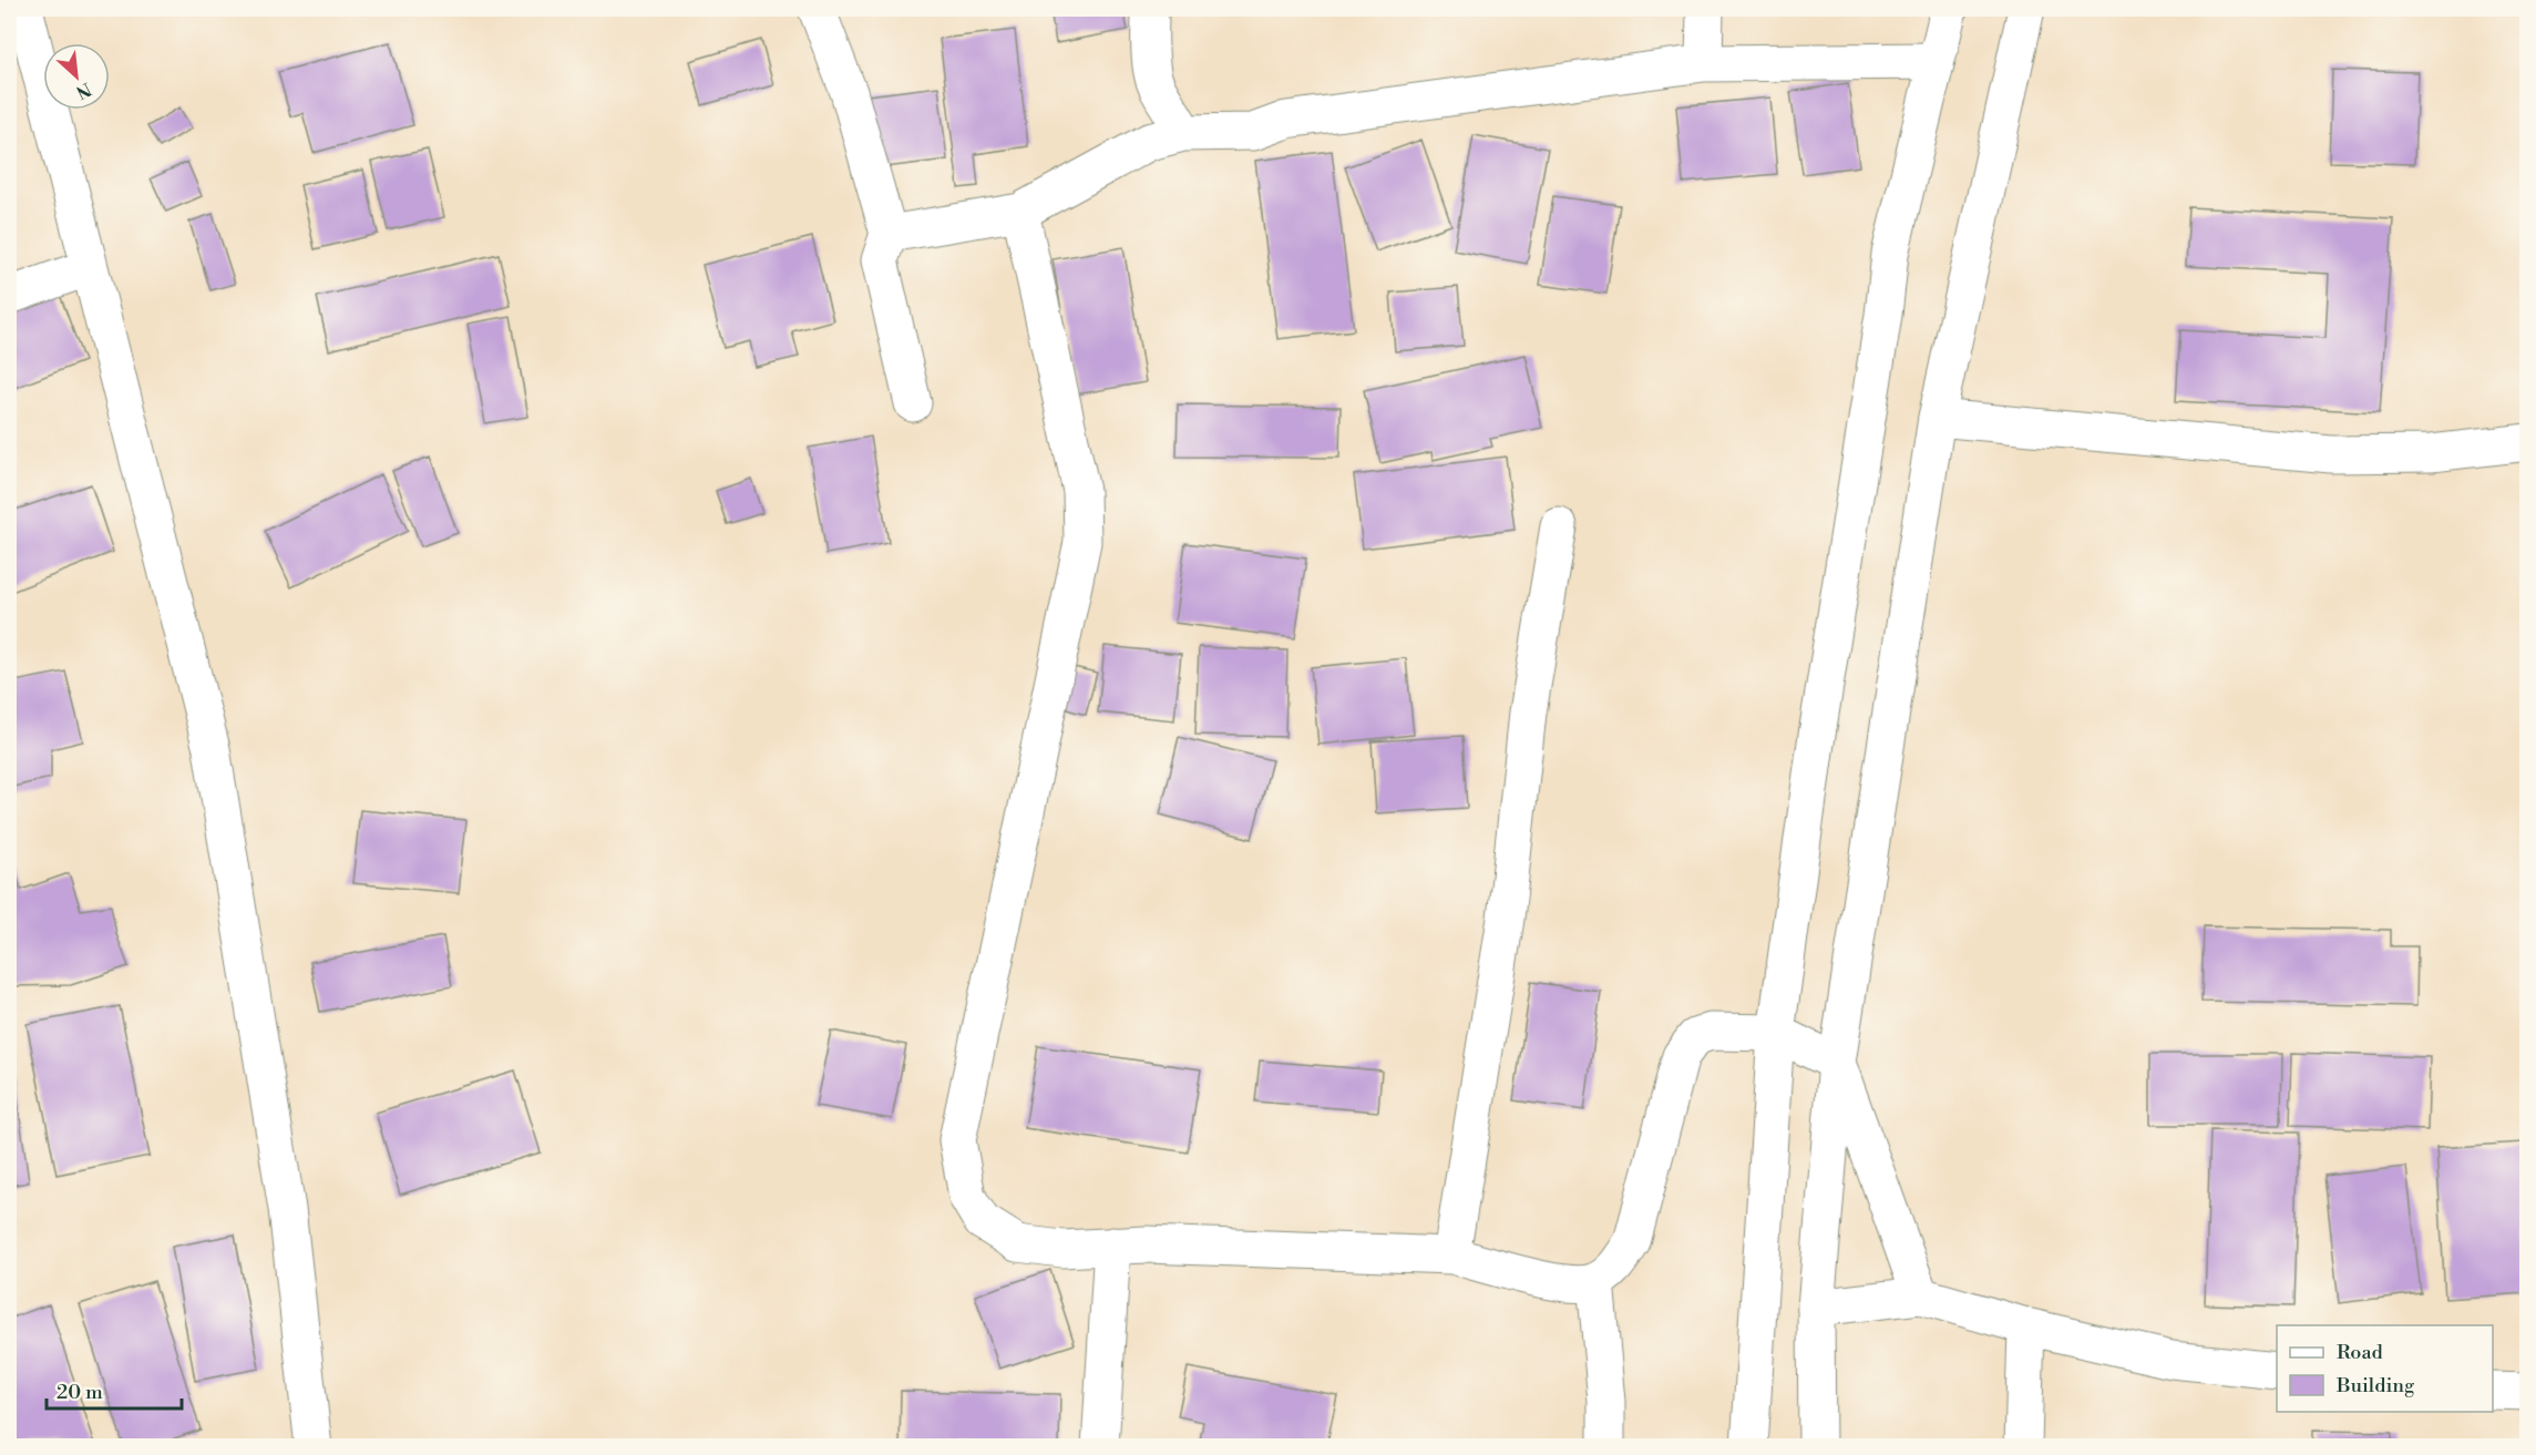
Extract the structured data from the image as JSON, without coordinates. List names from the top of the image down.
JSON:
{
  "legend": ["Road", "Building"],
  "scale_bar": "20 m",
  "north": "bottom right"
}
